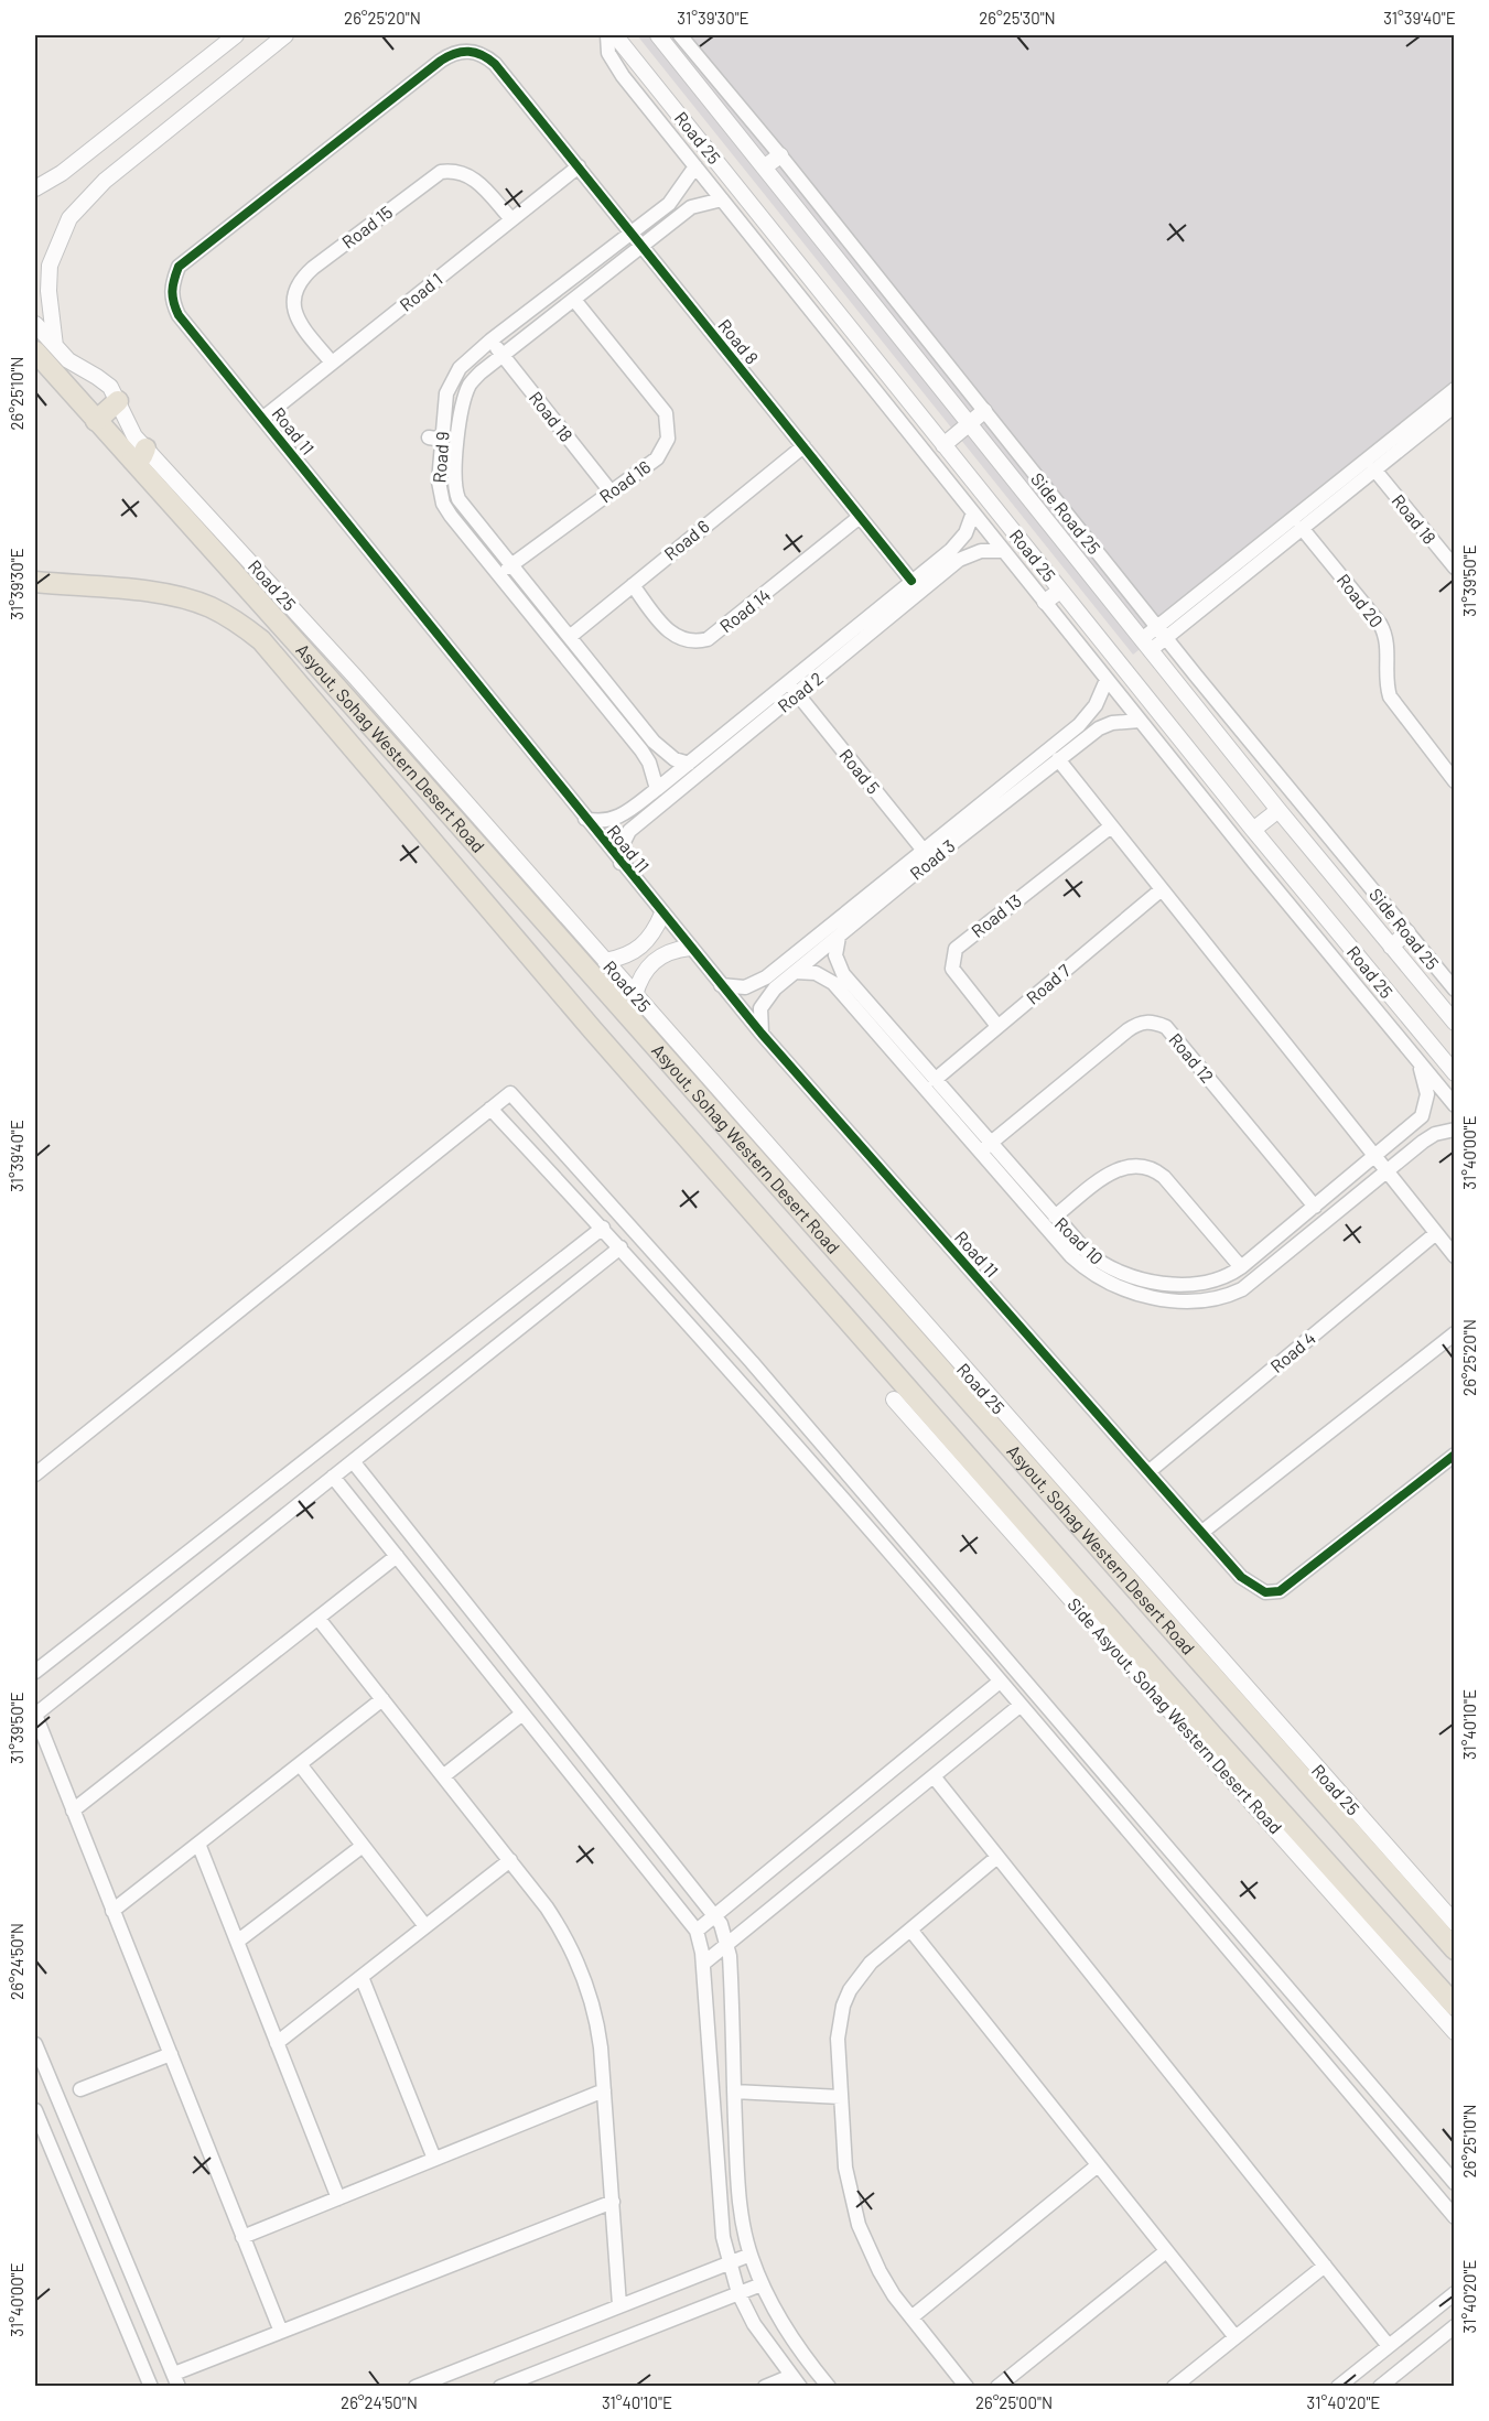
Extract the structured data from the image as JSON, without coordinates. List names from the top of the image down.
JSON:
{
  "streets": {
    "main road": ["Asyout, Sohag Western Desert Road"],
    "street": [
      "Road 25",
      "Road 15",
      "Road 1",
      "Road 8",
      "Road 18",
      "Road 11",
      "Road 9",
      "Road 16",
      "Side Road 25",
      "Road 6",
      "Road 20",
      "Road 14",
      "Road 2",
      "Road 5",
      "Road 3",
      "Road 13",
      "Road 7",
      "Road 12",
      "Road 10",
      "Road 4",
      "Side Asyout, Sohag Western Desert Road"
    ]
  },
  "crossings": [
    ["Road 25", "Asyout, Sohag Western Desert Road"],
    ["Road 15", "Road 1"],
    ["Road 1", "Road 8"],
    ["Road 1", "Road 11"],
    ["Road 8", "Road 11"],
    ["Road 8", "Road 9"],
    ["Road 8", "Road 6"],
    ["Road 8", "Road 14"],
    ["Road 8", "Road 2"],
    ["Road 18", "Road 9"],
    ["Road 18", "Road 16"],
    ["Road 11", "Road 2"],
    ["Road 11", "Road 3"],
    ["Road 11", "Road 4"],
    ["Road 9", "Road 16"],
    ["Road 9", "Road 6"],
    ["Road 9", "Road 2"],
    ["Road 6", "Road 14"],
    ["Road 2", "Road 5"],
    ["Asyout, Sohag Western Desert Road", "Side Asyout, Sohag Western Desert Road"],
    ["Road 5", "Road 3"],
    ["Road 3", "Road 10"],
    ["Road 13", "Road 7"],
    ["Road 7", "Road 10"],
    ["Road 12", "Road 10"]
  ],
  "coordinates": [
    "26°25'20\"N",
    "31°39'30\"E",
    "26°25'30\"N",
    "31°39'40\"E",
    "26°25'10\"N",
    "31°39'50\"E",
    "31°40'00\"E",
    "31°40'10\"E",
    "26°24'50\"N",
    "31°40'20\"E",
    "26°25'00\"N"
  ]
}
